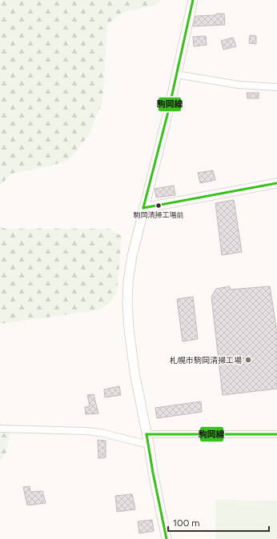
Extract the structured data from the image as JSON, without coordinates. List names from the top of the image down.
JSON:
{
  "places": ["駒岡清掃工場前", "札幌市駒岡清掃工場"],
  "lines": ["transit line 駒岡線"],
  "scale_bar": "100 m"
}
